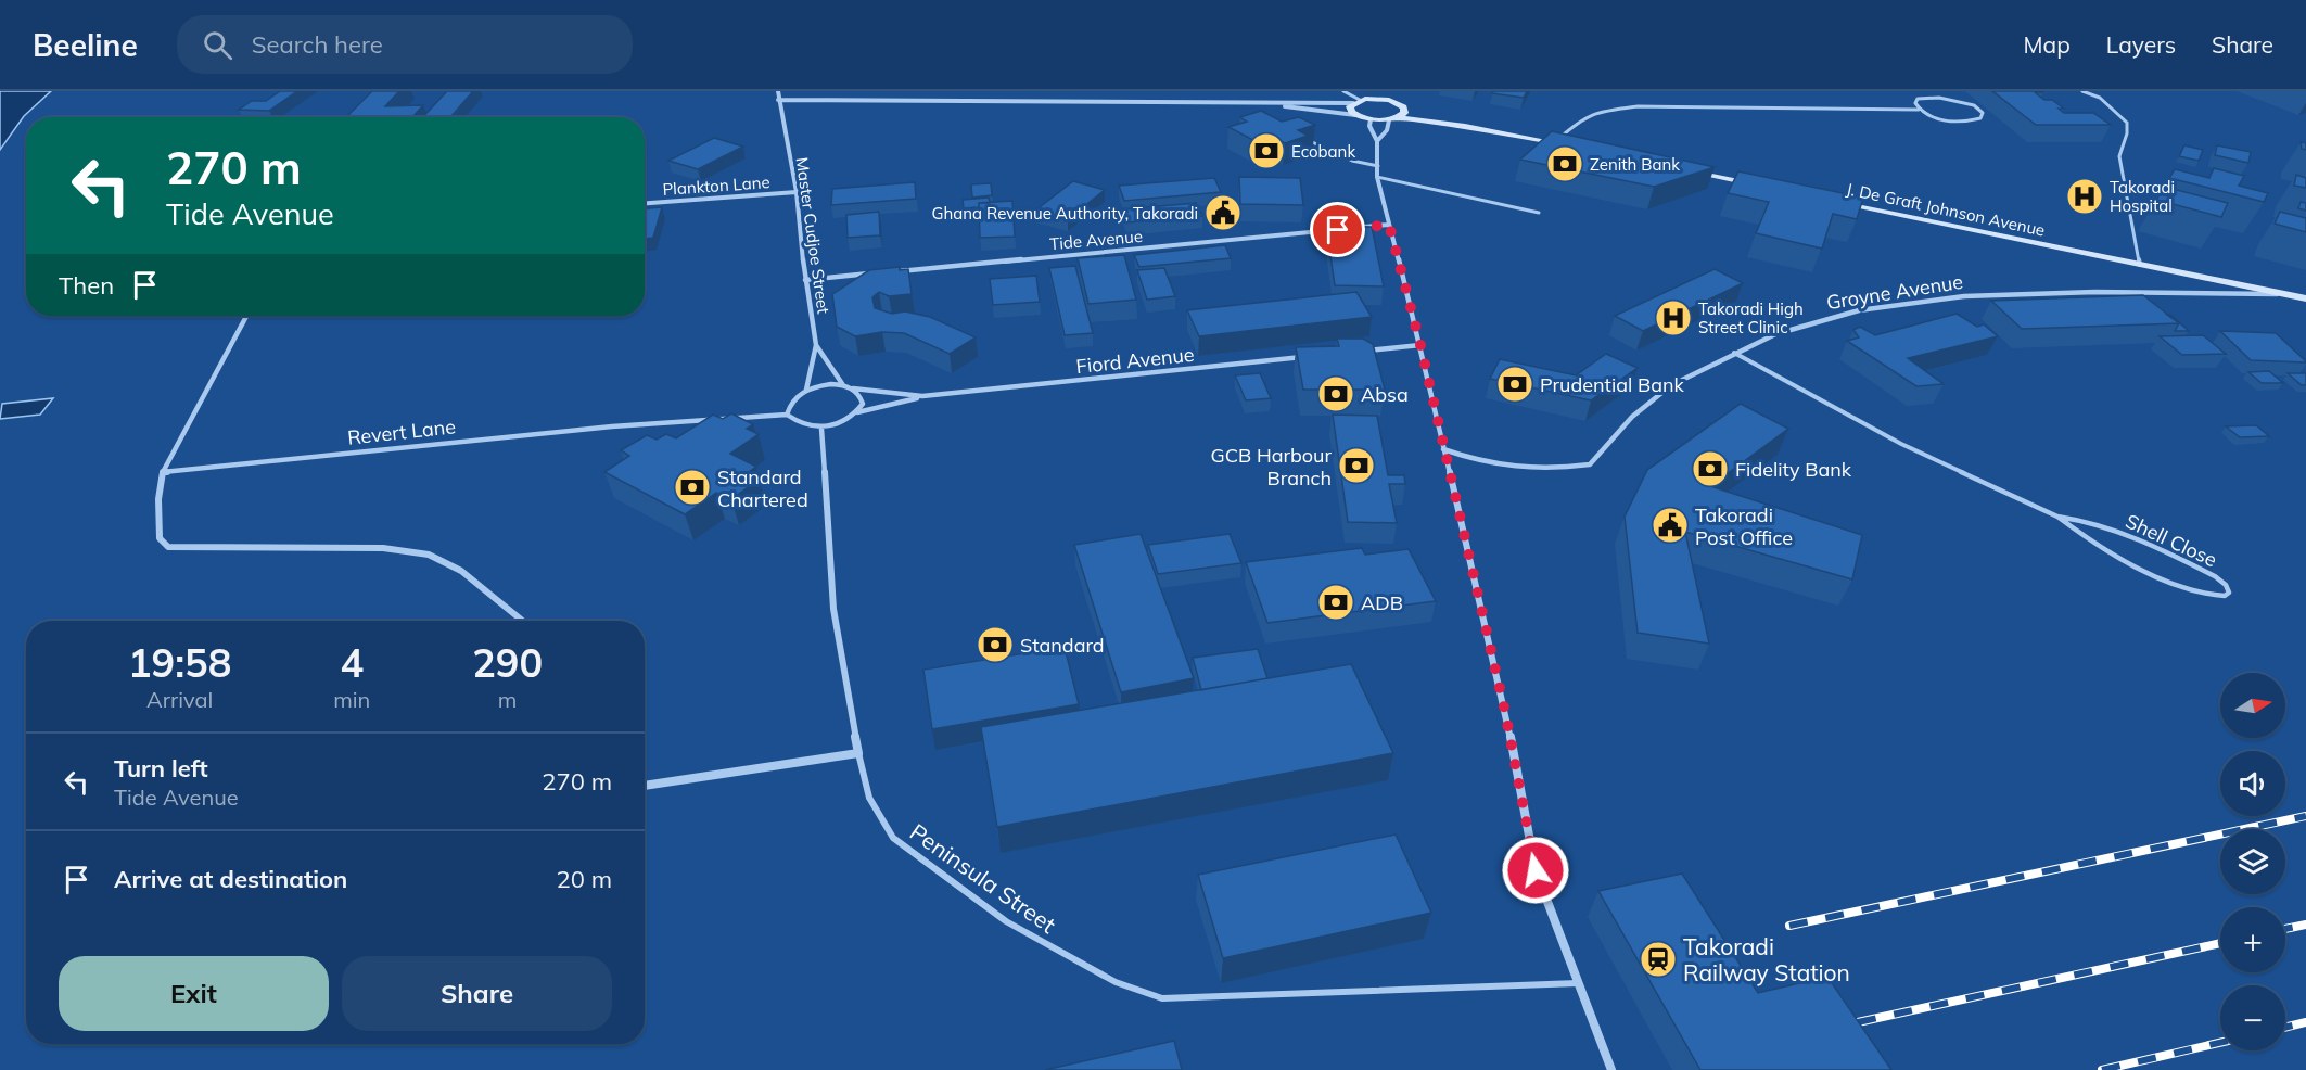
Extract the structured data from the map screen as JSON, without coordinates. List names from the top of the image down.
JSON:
{
  "streets": {
    "street": [
      "Plankton Lane",
      "J. De Graft Johnson Avenue",
      "Master Cudjoe Street",
      "Tide Avenue",
      "Groyne Avenue",
      "Fiord Avenue",
      "Revert Lane",
      "Peninsula Street"
    ],
    "lane": ["Shell Close"]
  },
  "crossings": [
    ["Plankton Lane", "Master Cudjoe Street"],
    ["J. De Graft Johnson Avenue", "Groyne Avenue"],
    ["Master Cudjoe Street", "Fiord Avenue"],
    ["Groyne Avenue", "Shell Close"]
  ],
  "places": {
    "bank": [
      "Ecobank",
      "Zenith Bank",
      "Prudential Bank",
      "Absa",
      "GCB Harbour Branch",
      "Fidelity Bank",
      "Standard Chartered",
      "ADB",
      "Standard"
    ],
    "hospital": ["Takoradi Hospital", "Takoradi High Street Clinic"],
    "public building": ["Ghana Revenue Authority, Takoradi", "Takoradi Post Office"],
    "station": ["Takoradi Railway Station"]
  },
  "north": "right",
  "page": {
    "header": "Beeline",
    "search": "Search here",
    "nav": ["Map", "Layers", "Share"],
    "turn": ["270 m", "Tide Avenue"],
    "then": "Then",
    "eta": [
      "19:58",
      "Arrival",
      "4",
      "min",
      "290",
      "m"
    ],
    "map_buttons": ["+", "−"],
    "list": [
      {
        "name": "Turn left",
        "note": "Tide Avenue",
        "value": "270 m"
      },
      {
        "name": "Arrive at destination",
        "value": "20 m"
      }
    ],
    "buttons": ["Exit", "Share"]
  }
}
